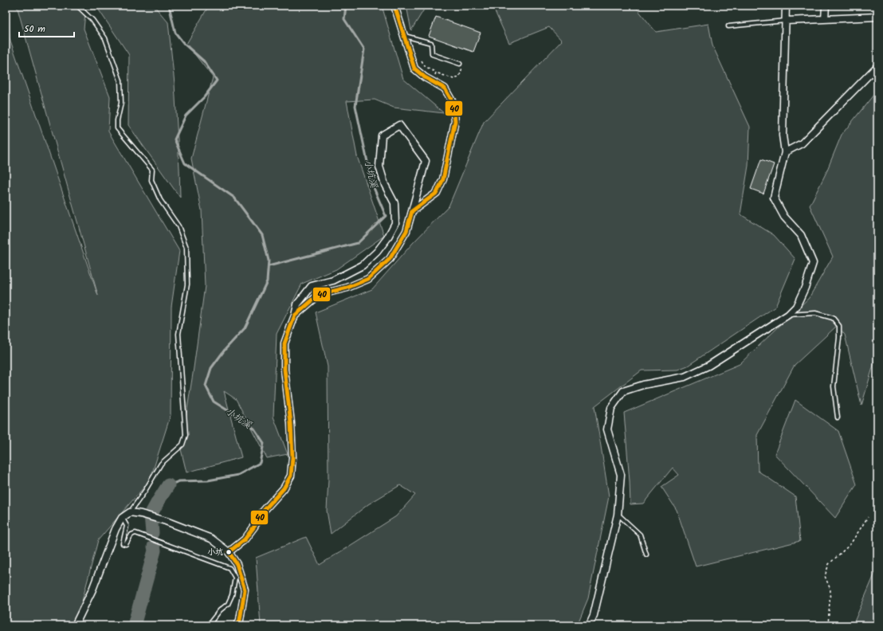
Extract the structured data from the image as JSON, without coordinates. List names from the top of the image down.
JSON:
{
  "water": ["小坑溪"],
  "places": ["小坑"],
  "lines": ["transit line 40"],
  "scale_bar": "50 m"
}
